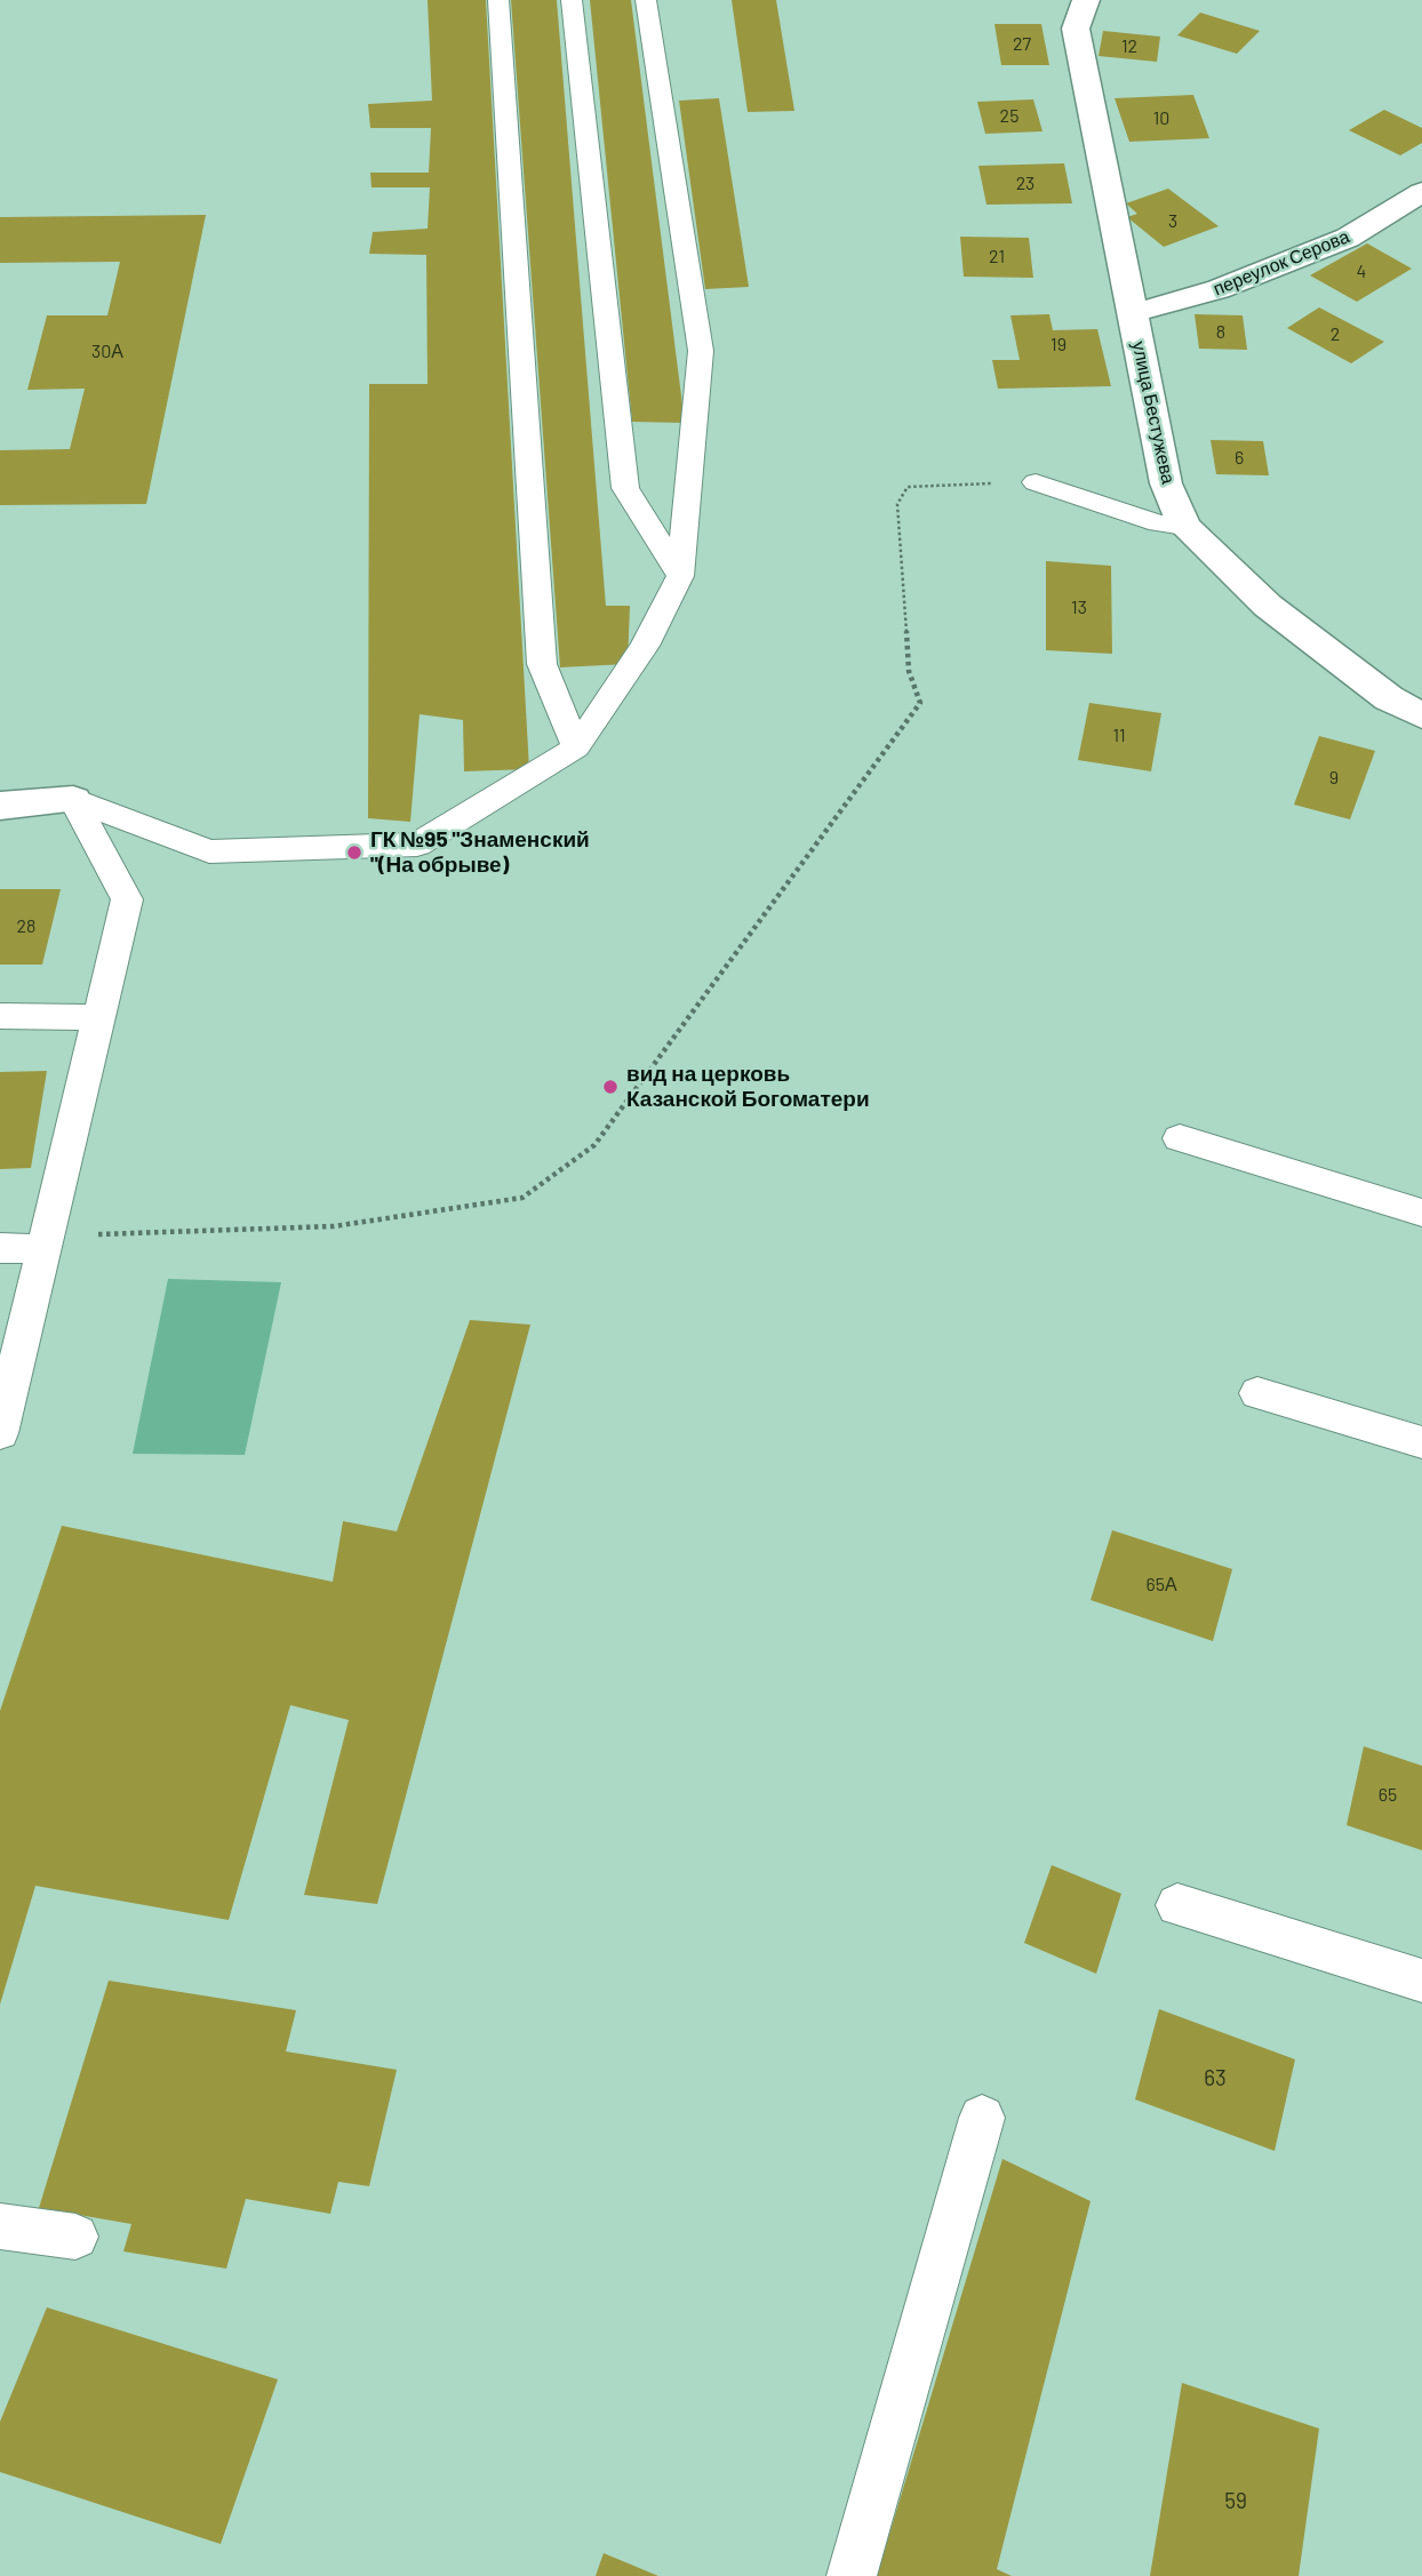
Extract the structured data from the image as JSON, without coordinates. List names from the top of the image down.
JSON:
{
  "streets": {
    "street": ["переулок Серова", "улица Бестужева"]
  },
  "crossings": [
    ["переулок Серова", "улица Бестужева"]
  ],
  "places": ["ГК №95 \"Знаменский \"(На обрыве)", "вид на церковь Казанской Богоматери"],
  "house_numbers": [
    "27",
    "12",
    "25",
    "10",
    "23",
    "3",
    "21",
    "4",
    "8",
    "2",
    "19",
    "30А",
    "6",
    "13",
    "11",
    "9",
    "28",
    "65А",
    "65",
    "63",
    "59"
  ]
}
